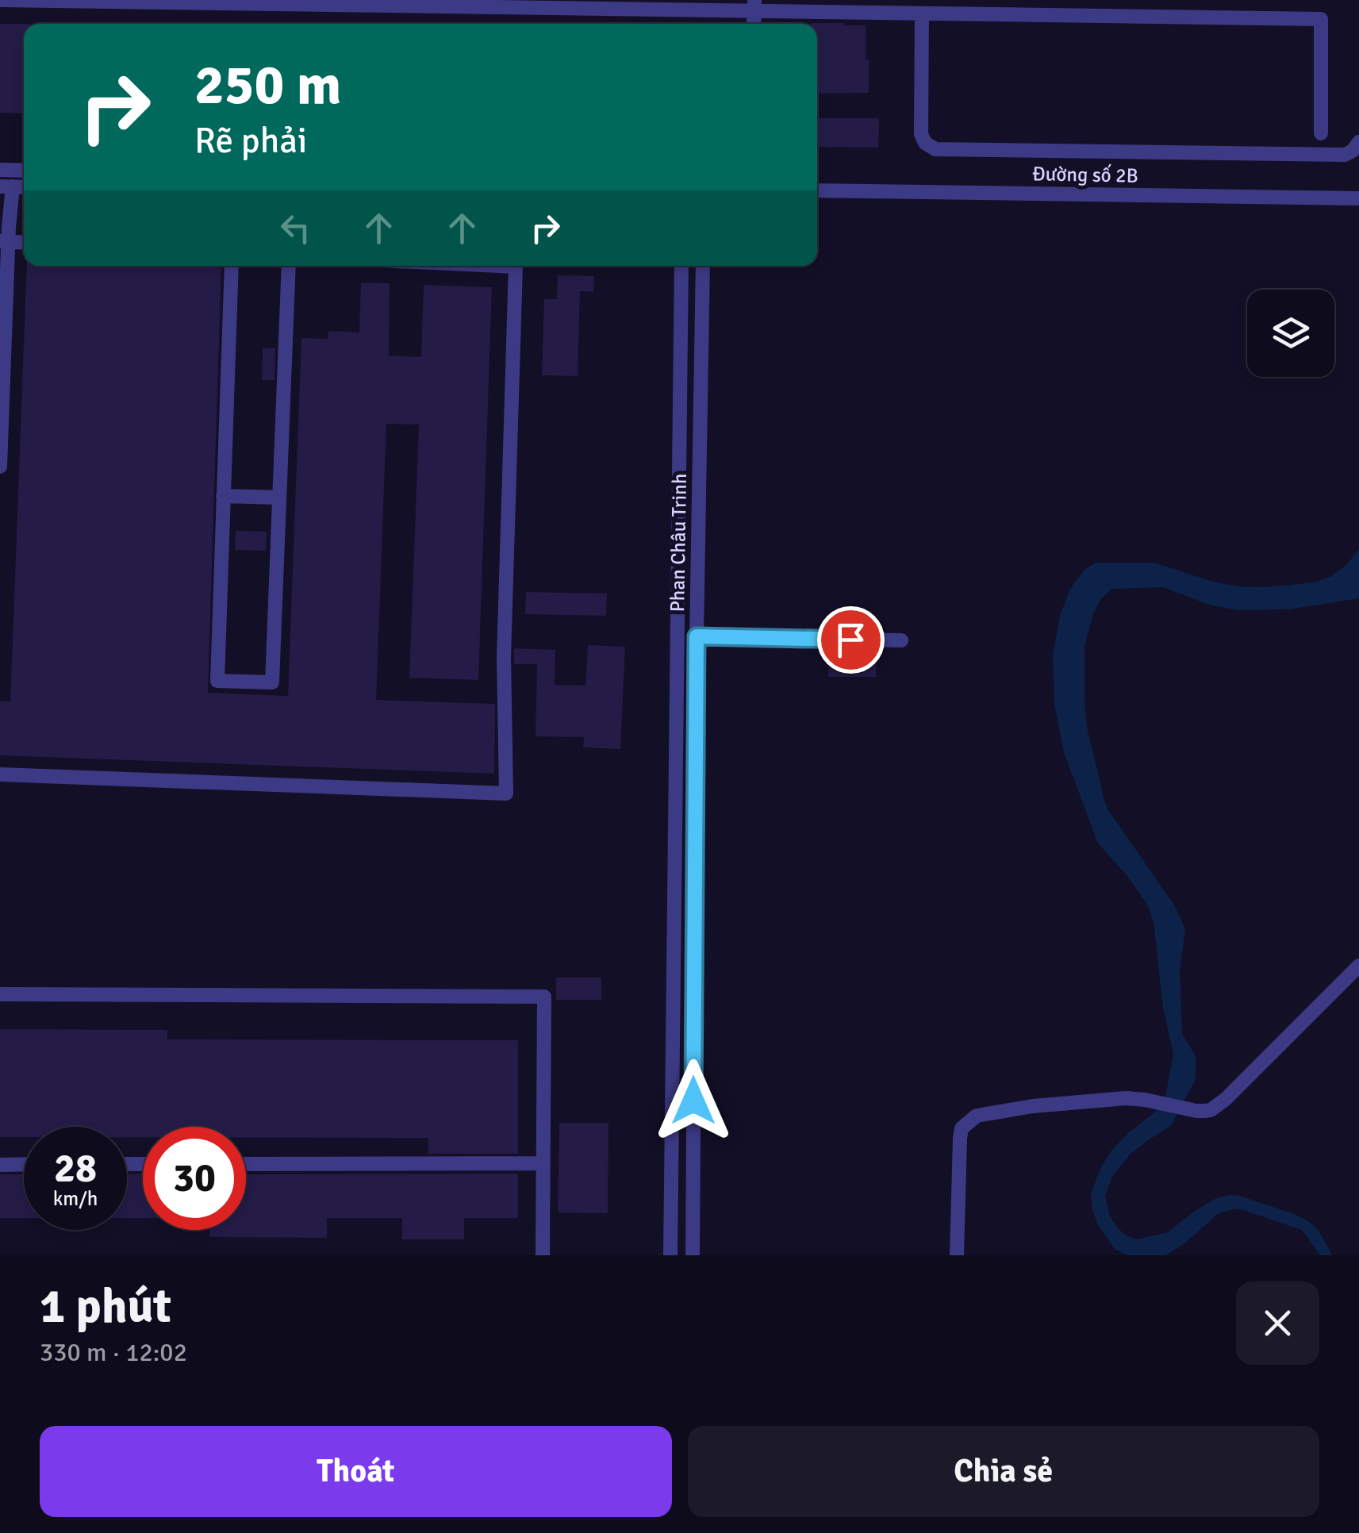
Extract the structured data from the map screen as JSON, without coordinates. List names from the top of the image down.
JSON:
{
  "streets": {
    "street": ["Đường số 2B", "Phan Châu Trinh"]
  },
  "page": {
    "turn": ["250 m", "Rẽ phải"],
    "speed": "28 km/h",
    "limit": "30",
    "heading": ["1 phút", "330 m · 12:02"],
    "buttons": ["Thoát", "Chia sẻ"]
  }
}
